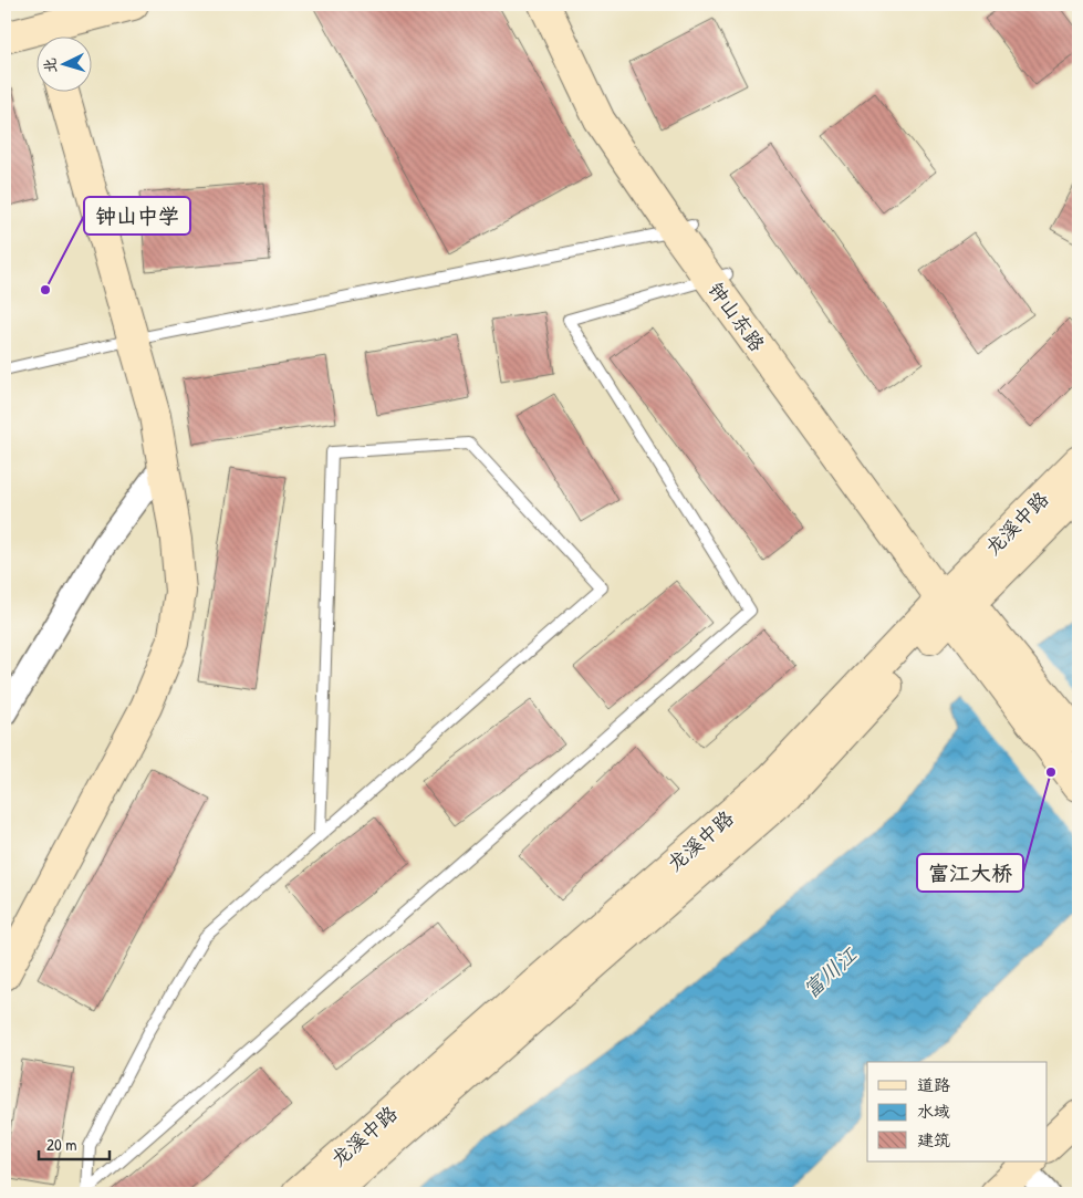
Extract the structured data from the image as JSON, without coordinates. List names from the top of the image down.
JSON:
{
  "streets": {
    "main road": ["钟山东路", "龙溪中路"]
  },
  "crossings": [
    ["钟山东路", "龙溪中路"]
  ],
  "water": ["富川江"],
  "places": ["钟山中学", "富江大桥"],
  "legend": ["道路", "水域", "建筑"],
  "scale_bar": "20 m",
  "north": "left"
}
